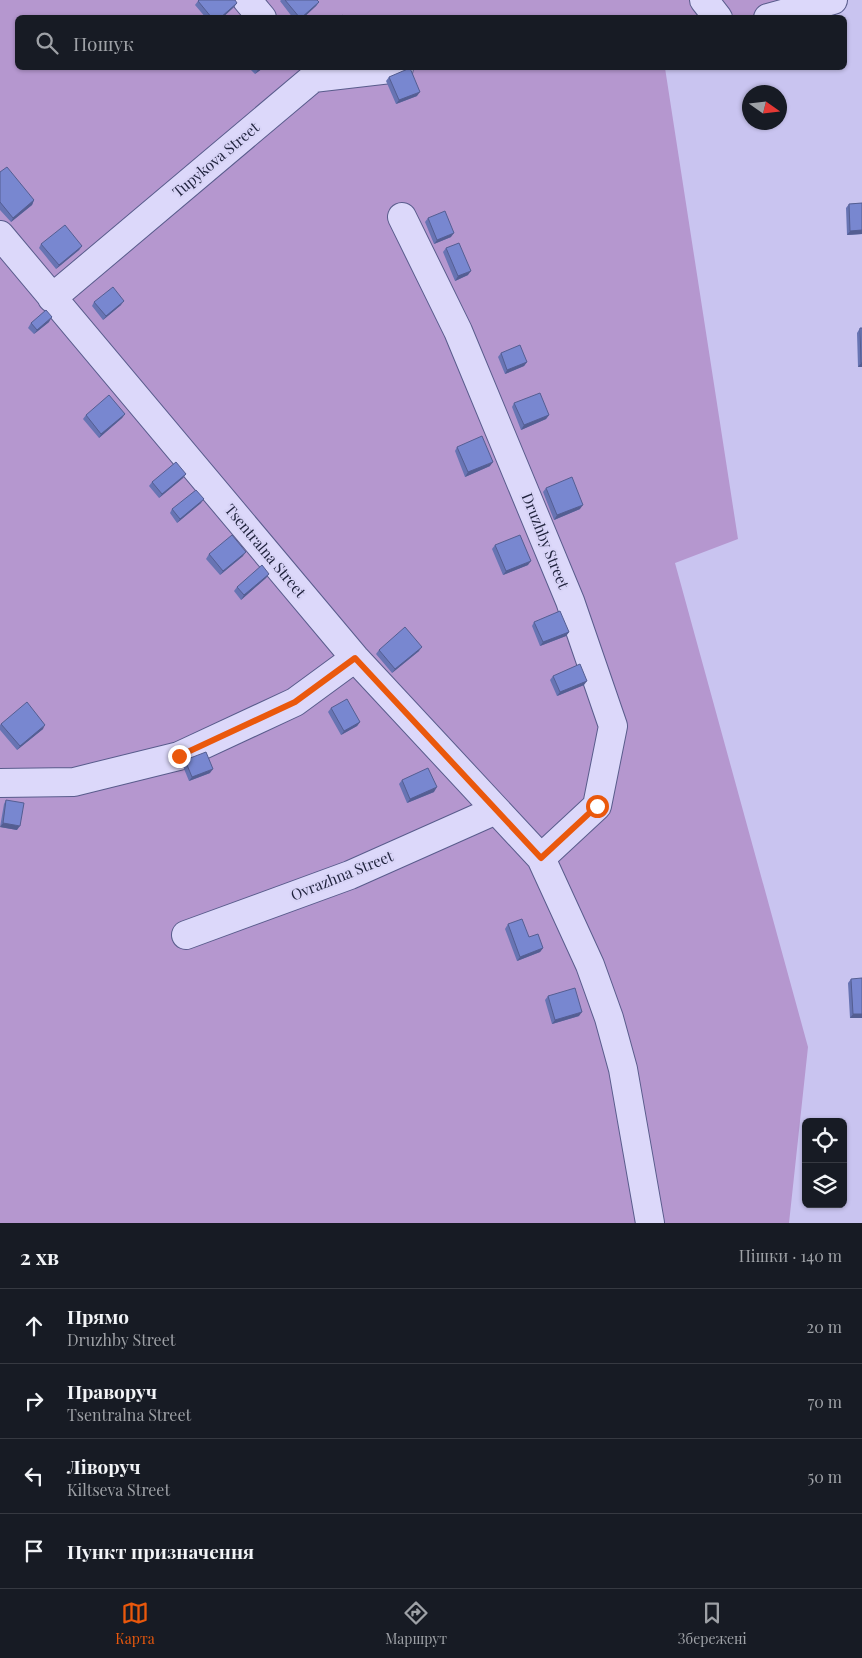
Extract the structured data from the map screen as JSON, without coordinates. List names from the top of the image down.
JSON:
{
  "streets": {
    "lane": [
      "Tupykova Street",
      "Druzhby Street",
      "Tsentralna Street",
      "Ovrazhna Street"
    ]
  },
  "crossings": [
    ["Tupykova Street", "Tsentralna Street"],
    ["Druzhby Street", "Tsentralna Street"],
    ["Tsentralna Street", "Ovrazhna Street"]
  ],
  "north": "right",
  "page": {
    "search": "Пошук",
    "heading": ["2 хв", "Пішки · 140 m"],
    "list": [
      ["Прямо", "Druzhby Street", "20 m"],
      ["Праворуч", "Tsentralna Street", "70 m"],
      ["Ліворуч", "Kiltseva Street", "50 m"],
      "Пункт призначення"
    ],
    "nav": ["Карта", "Маршрут", "Збережені"]
  }
}
